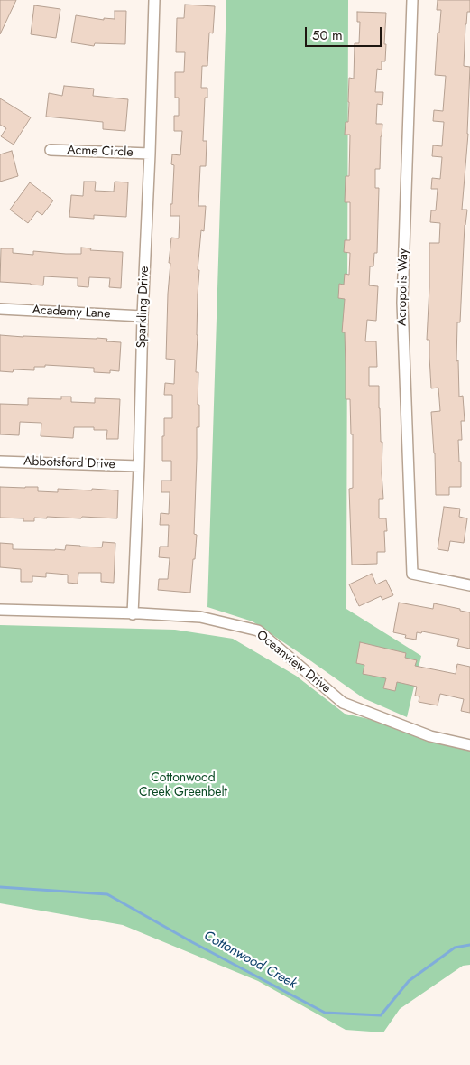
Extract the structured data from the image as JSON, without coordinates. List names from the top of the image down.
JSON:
{
  "streets": {
    "street": [
      "Acme Circle",
      "Acropolis Way",
      "Sparkling Drive",
      "Academy Lane",
      "Abbotsford Drive",
      "Oceanview Drive"
    ]
  },
  "crossings": [
    ["Acme Circle", "Sparkling Drive"],
    ["Sparkling Drive", "Academy Lane"],
    ["Sparkling Drive", "Abbotsford Drive"],
    ["Sparkling Drive", "Oceanview Drive"]
  ],
  "water": ["Cottonwood Creek"],
  "parks": ["Cottonwood Creek Greenbelt"],
  "scale_bar": "50 m"
}
